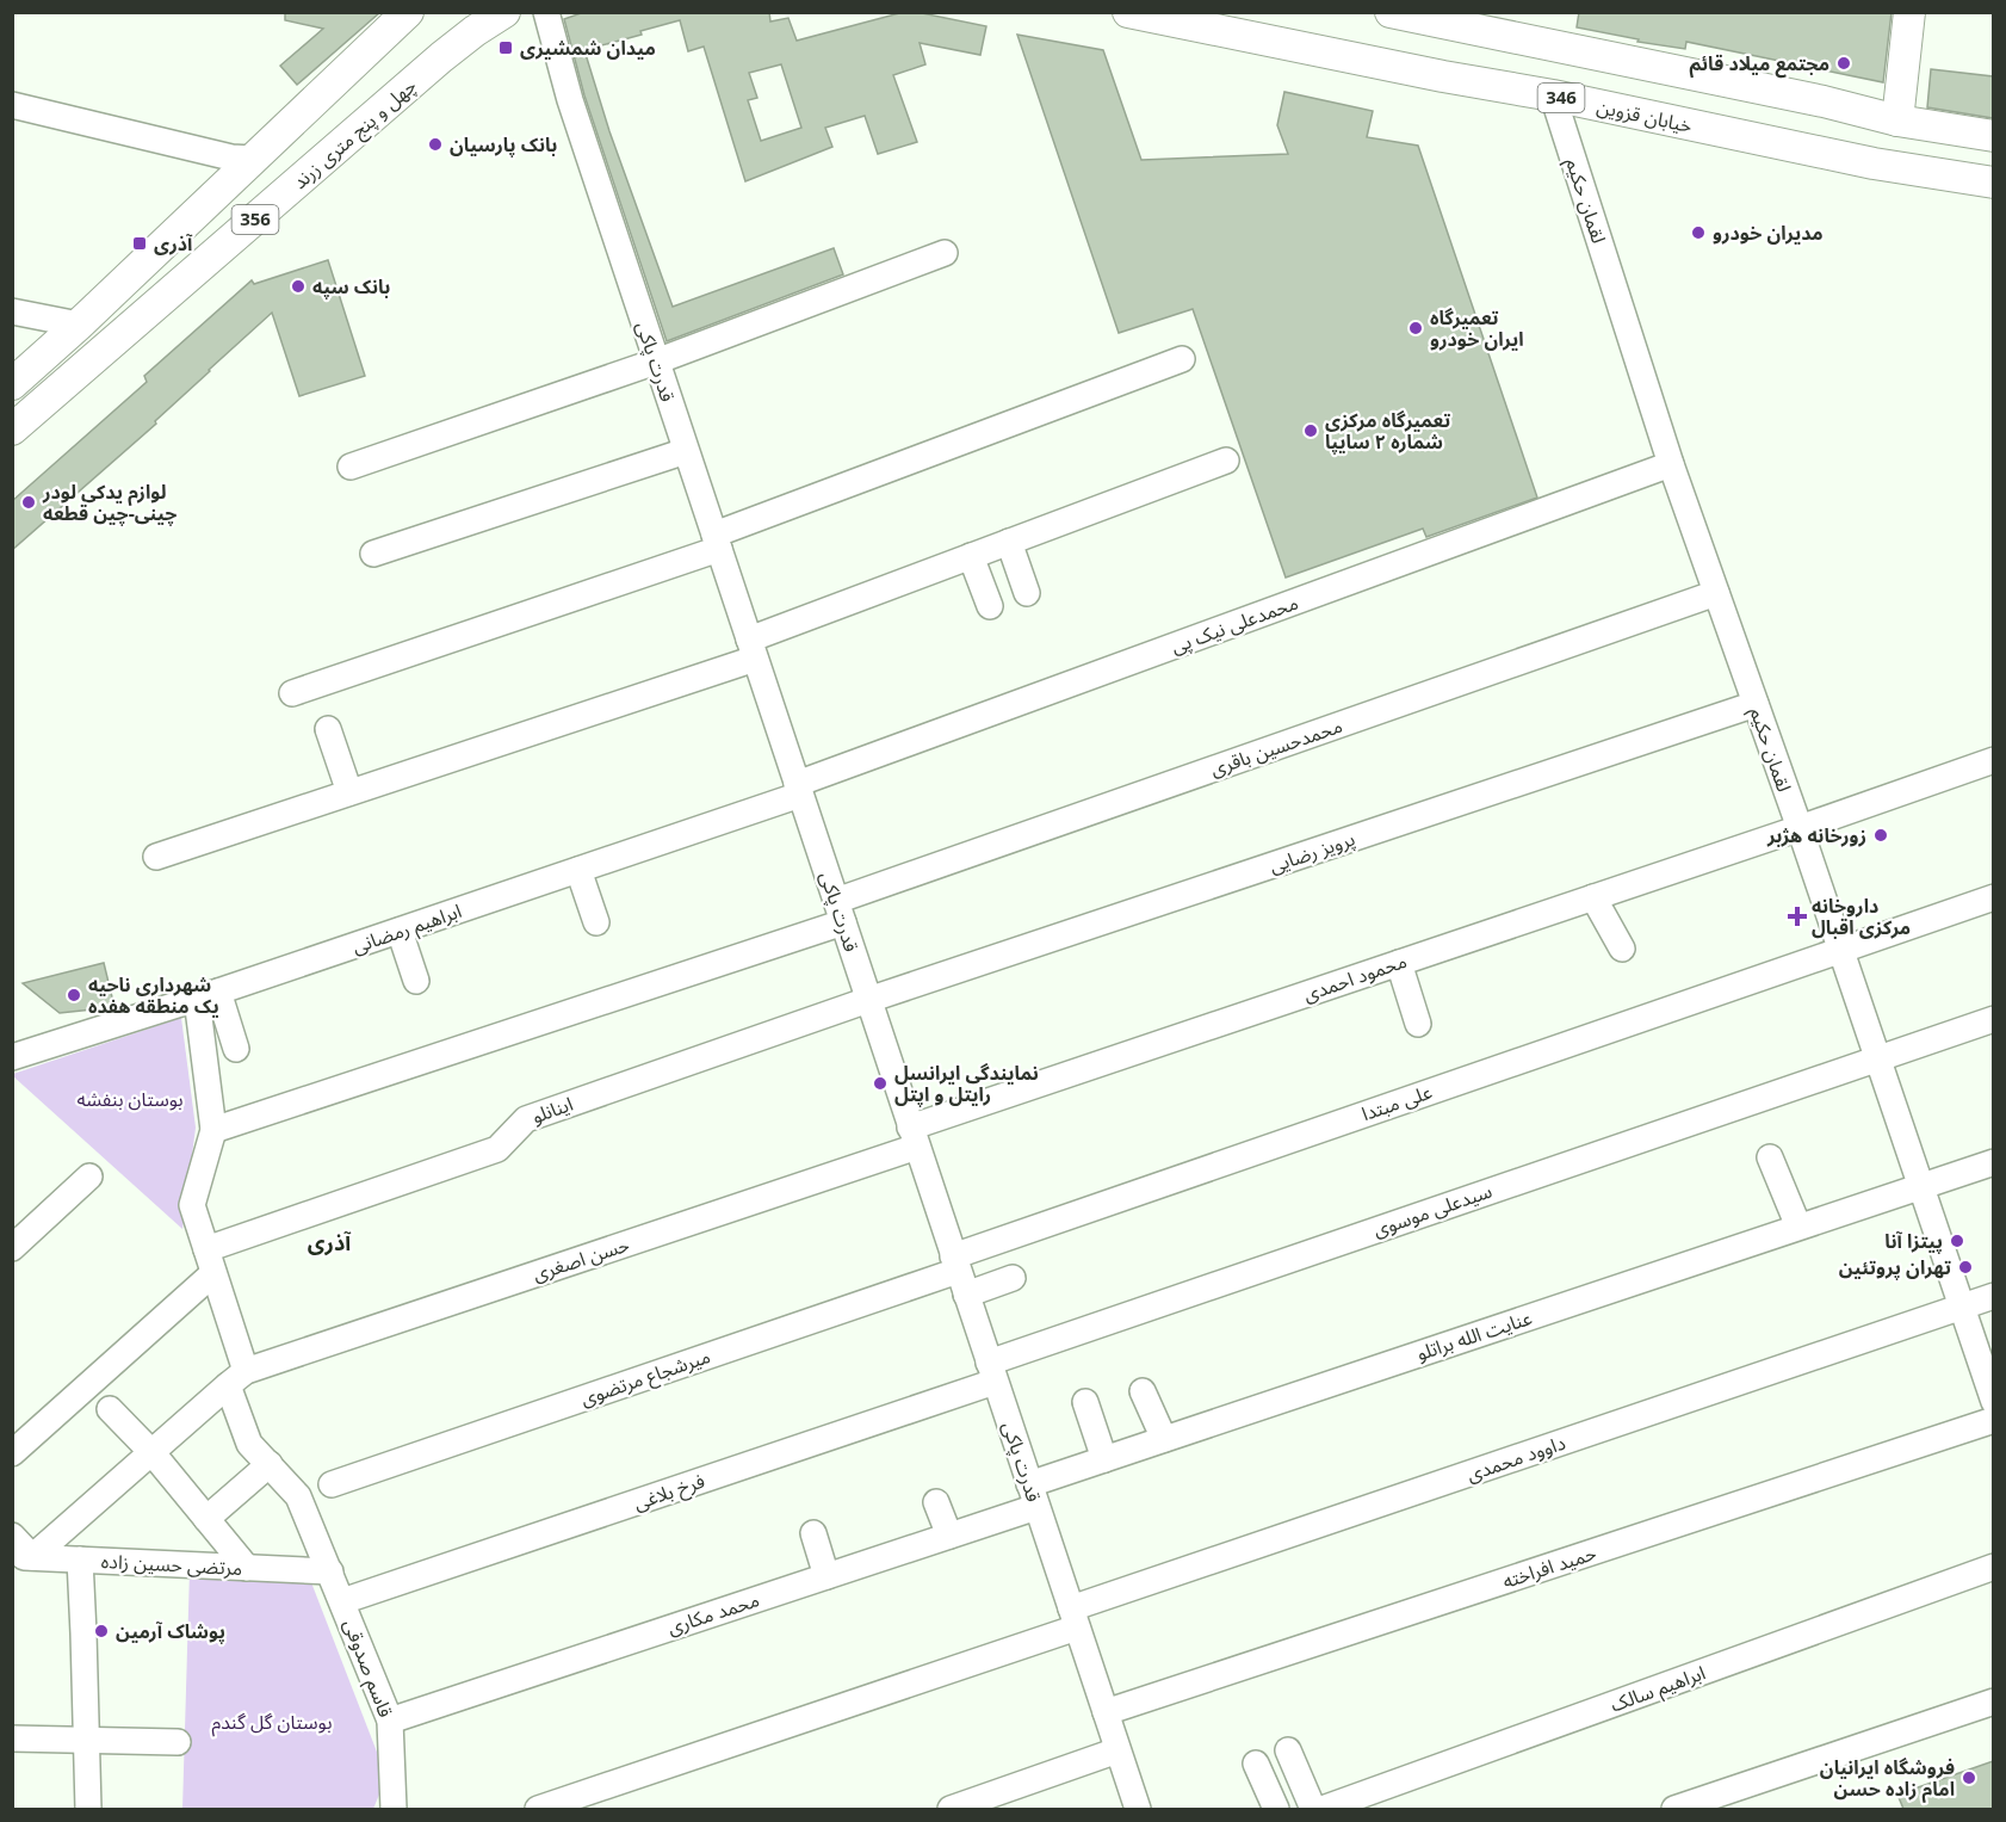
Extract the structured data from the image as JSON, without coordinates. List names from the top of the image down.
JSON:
{
  "streets": {
    "main road": [
      "346",
      "خیابان قزوین",
      "چهل و پنج متری زرند",
      "356"
    ],
    "street": [
      "لقمان حکیم",
      "قدرت پاکی",
      "محمدعلی نیک پی",
      "محمدحسین باقری",
      "پرویز رضایی",
      "ابراهیم رمضانی",
      "محمود احمدی",
      "علی مبتدا",
      "اینانلو",
      "سیدعلی موسوی",
      "حسن اصغری",
      "عنایت الله براتلو",
      "میرشجاع مرتضوی",
      "داوود محمدی",
      "فرخ بلاغی",
      "مرتضی حسین زاده",
      "حمید افراخته",
      "محمد مکاری",
      "قاسم صدوقی",
      "ابراهیم سالک"
    ]
  },
  "crossings": [
    ["خیابان قزوین", "لقمان حکیم"],
    ["لقمان حکیم", "محمدعلی نیک پی"],
    ["لقمان حکیم", "محمدحسین باقری"],
    ["لقمان حکیم", "پرویز رضایی"],
    ["لقمان حکیم", "محمود احمدی"],
    ["لقمان حکیم", "علی مبتدا"],
    ["لقمان حکیم", "سیدعلی موسوی"],
    ["لقمان حکیم", "عنایت الله براتلو"],
    ["لقمان حکیم", "داوود محمدی"],
    ["قدرت پاکی", "محمدعلی نیک پی"],
    ["قدرت پاکی", "محمدحسین باقری"],
    ["قدرت پاکی", "پرویز رضایی"],
    ["قدرت پاکی", "ابراهیم رمضانی"],
    ["قدرت پاکی", "محمود احمدی"],
    ["قدرت پاکی", "علی مبتدا"],
    ["قدرت پاکی", "اینانلو"],
    ["قدرت پاکی", "سیدعلی موسوی"],
    ["قدرت پاکی", "حسن اصغری"],
    ["قدرت پاکی", "عنایت الله براتلو"],
    ["قدرت پاکی", "میرشجاع مرتضوی"],
    ["قدرت پاکی", "داوود محمدی"],
    ["قدرت پاکی", "فرخ بلاغی"],
    ["قدرت پاکی", "حمید افراخته"],
    ["قدرت پاکی", "محمد مکاری"],
    ["محمدعلی نیک پی", "ابراهیم رمضانی"],
    ["محمدحسین باقری", "قاسم صدوقی"],
    ["پرویز رضایی", "اینانلو"],
    ["محمود احمدی", "حسن اصغری"],
    ["علی مبتدا", "میرشجاع مرتضوی"],
    ["اینانلو", "قاسم صدوقی"],
    ["سیدعلی موسوی", "فرخ بلاغی"],
    ["حسن اصغری", "قاسم صدوقی"],
    ["عنایت الله براتلو", "محمد مکاری"],
    ["فرخ بلاغی", "قاسم صدوقی"],
    ["مرتضی حسین زاده", "قاسم صدوقی"],
    ["محمد مکاری", "قاسم صدوقی"]
  ],
  "districts": ["آذری"],
  "parks": ["بوستان بنفشه", "بوستان گل گندم"],
  "places": {
    "transit": ["میدان شمشیری", "آذری"],
    "other": [
      "مجتمع میلاد قائم",
      "بانک پارسیان",
      "مدیران خودرو",
      "بانک سپه",
      "تعمیرگاه ایران خودرو",
      "تعمیرگاه مرکزی شماره ۲ سایپا",
      "لوازم یدکی لودر چینی-چین قطعه",
      "زورخانه هژبر",
      "شهرداری ناحیه یک منطقه هفده",
      "نمایندگی ایرانسل رایتل و اپتل",
      "پیتزا آنا",
      "تهران پروتئین",
      "پوشاک آرمین",
      "فروشگاه ایرانیان امام زاده حسن"
    ],
    "health": ["داروخانه مرکزی اقبال"]
  }
}
